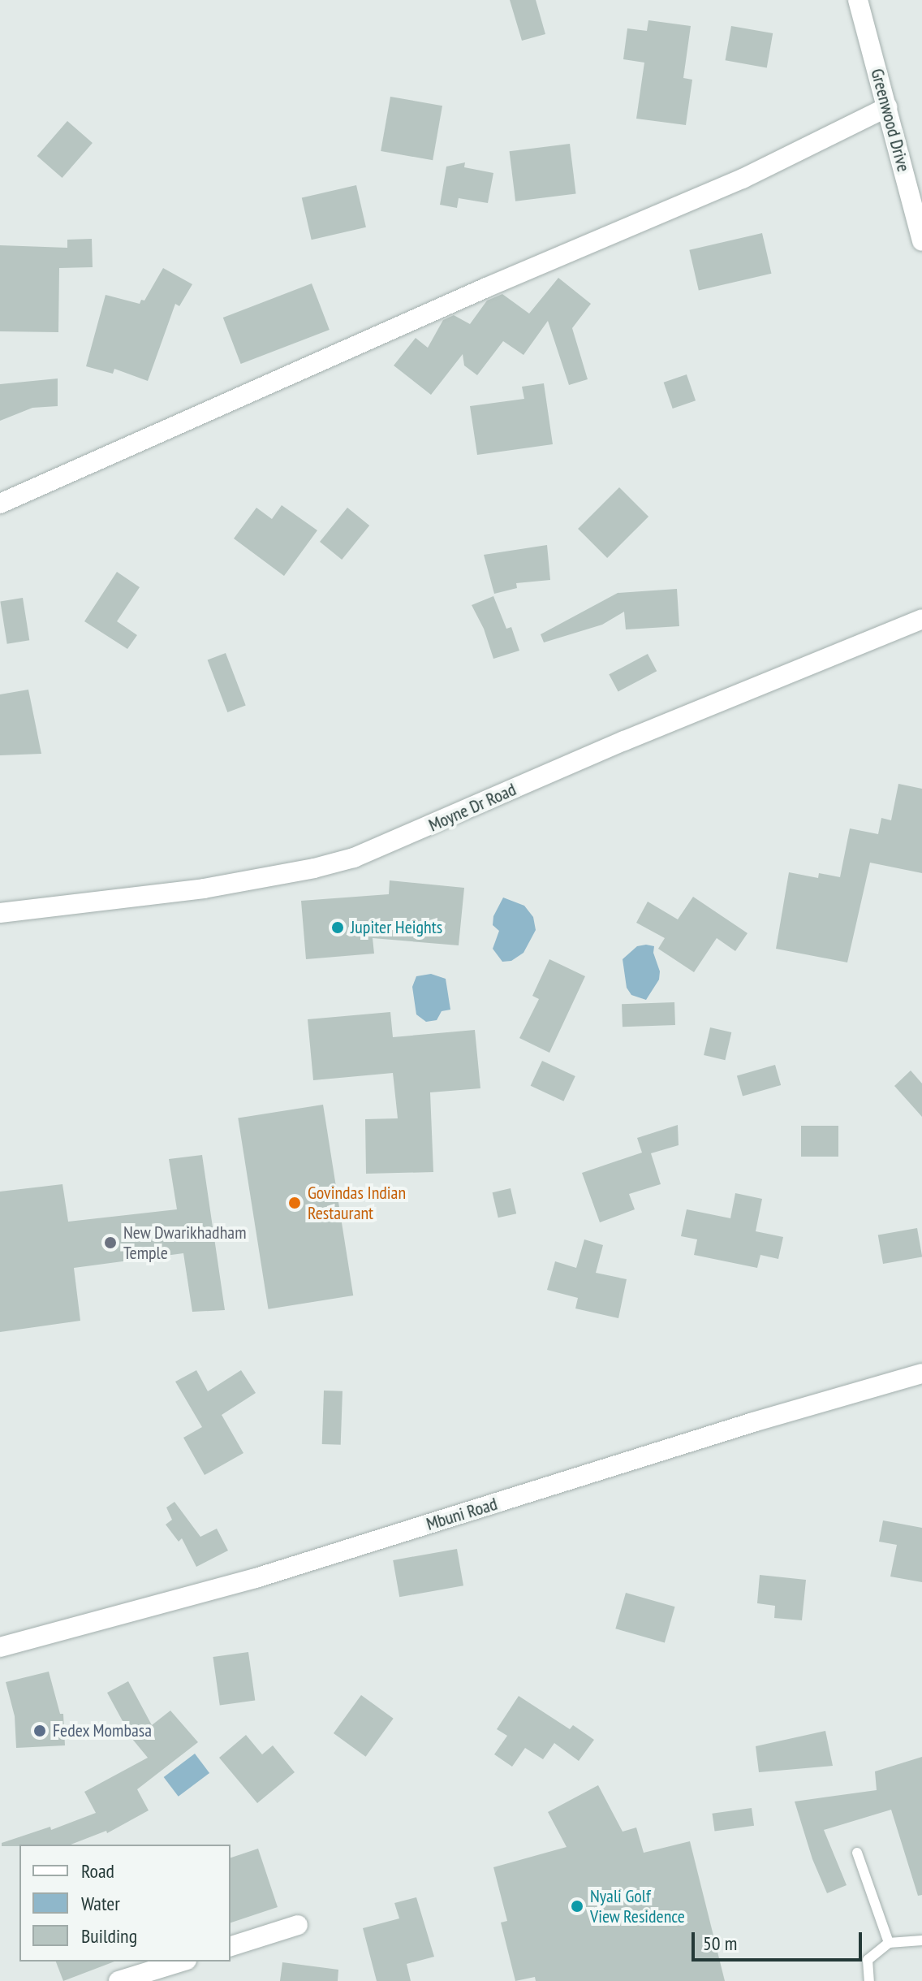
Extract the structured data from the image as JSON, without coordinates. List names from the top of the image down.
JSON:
{
  "streets": {
    "street": ["Greenwood Drive", "Moyne Dr Road", "Mbuni Road"]
  },
  "places": [
    "Jupiter Heights",
    "Govindas Indian Restaurant",
    "New Dwarikhadham Temple",
    "Fedex Mombasa",
    "Nyali Golf View Residence"
  ],
  "legend": ["Road", "Water", "Building"],
  "scale_bar": "50 m"
}
